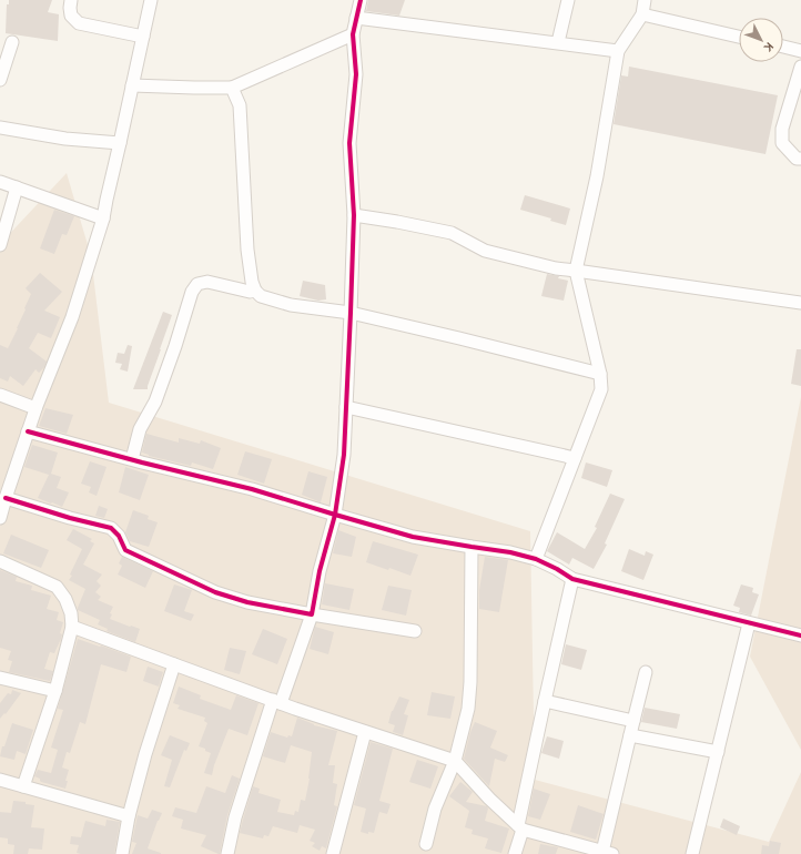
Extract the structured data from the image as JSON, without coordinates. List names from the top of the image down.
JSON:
{
  "north": "bottom right"
}
